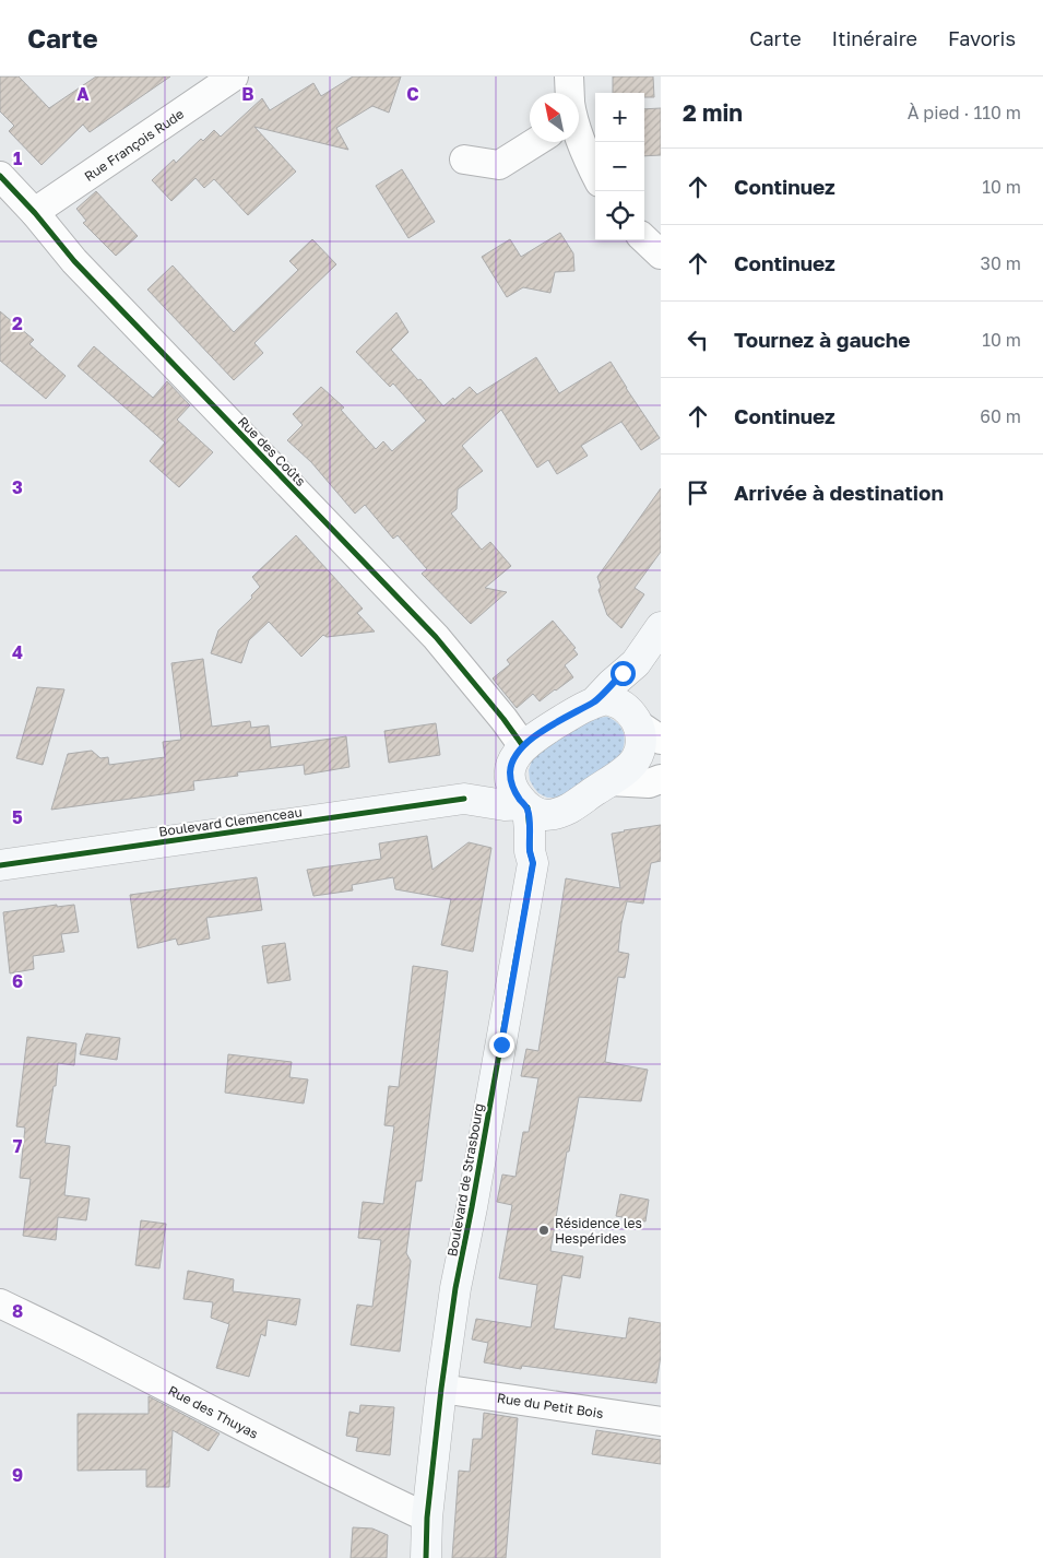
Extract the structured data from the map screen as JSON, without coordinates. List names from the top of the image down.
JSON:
{
  "streets": {
    "main road": ["Boulevard Clemenceau", "Boulevard de Strasbourg"],
    "street": [
      "Rue François Rude",
      "Rue des Coûts",
      "Rue du Petit Bois",
      "Rue des Thuyas"
    ]
  },
  "crossings": [
    ["Rue François Rude", "Rue des Coûts"],
    ["Rue des Coûts", "Boulevard Clemenceau"],
    ["Rue des Coûts", "Boulevard de Strasbourg"],
    ["Boulevard Clemenceau", "Boulevard de Strasbourg"],
    ["Boulevard de Strasbourg", "Rue du Petit Bois"],
    ["Boulevard de Strasbourg", "Rue des Thuyas"]
  ],
  "places": ["Résidence les Hespérides"],
  "north": "top left",
  "page": {
    "header": "Carte",
    "nav": ["Carte", "Itinéraire", "Favoris"],
    "heading": ["2 min", "À pied · 110 m"],
    "map_buttons": ["+", "−"],
    "list": [
      ["Continuez", "10 m"],
      ["Continuez", "30 m"],
      ["Tournez à gauche", "10 m"],
      ["Continuez", "60 m"],
      "Arrivée à destination"
    ]
  },
  "grid": {
    "columns": ["A", "B", "C"],
    "rows": [
      "1",
      "2",
      "3",
      "4",
      "5",
      "6",
      "7",
      "8",
      "9"
    ]
  }
}
